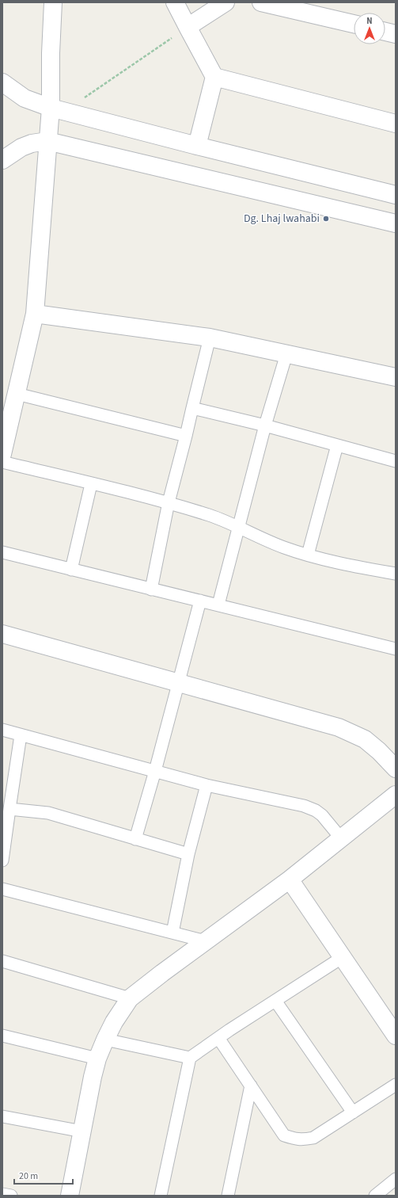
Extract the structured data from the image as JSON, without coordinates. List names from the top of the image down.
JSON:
{
  "places": ["Dg. Lhaj lwahabi"],
  "scale_bar": "20 m",
  "north": "top"
}
